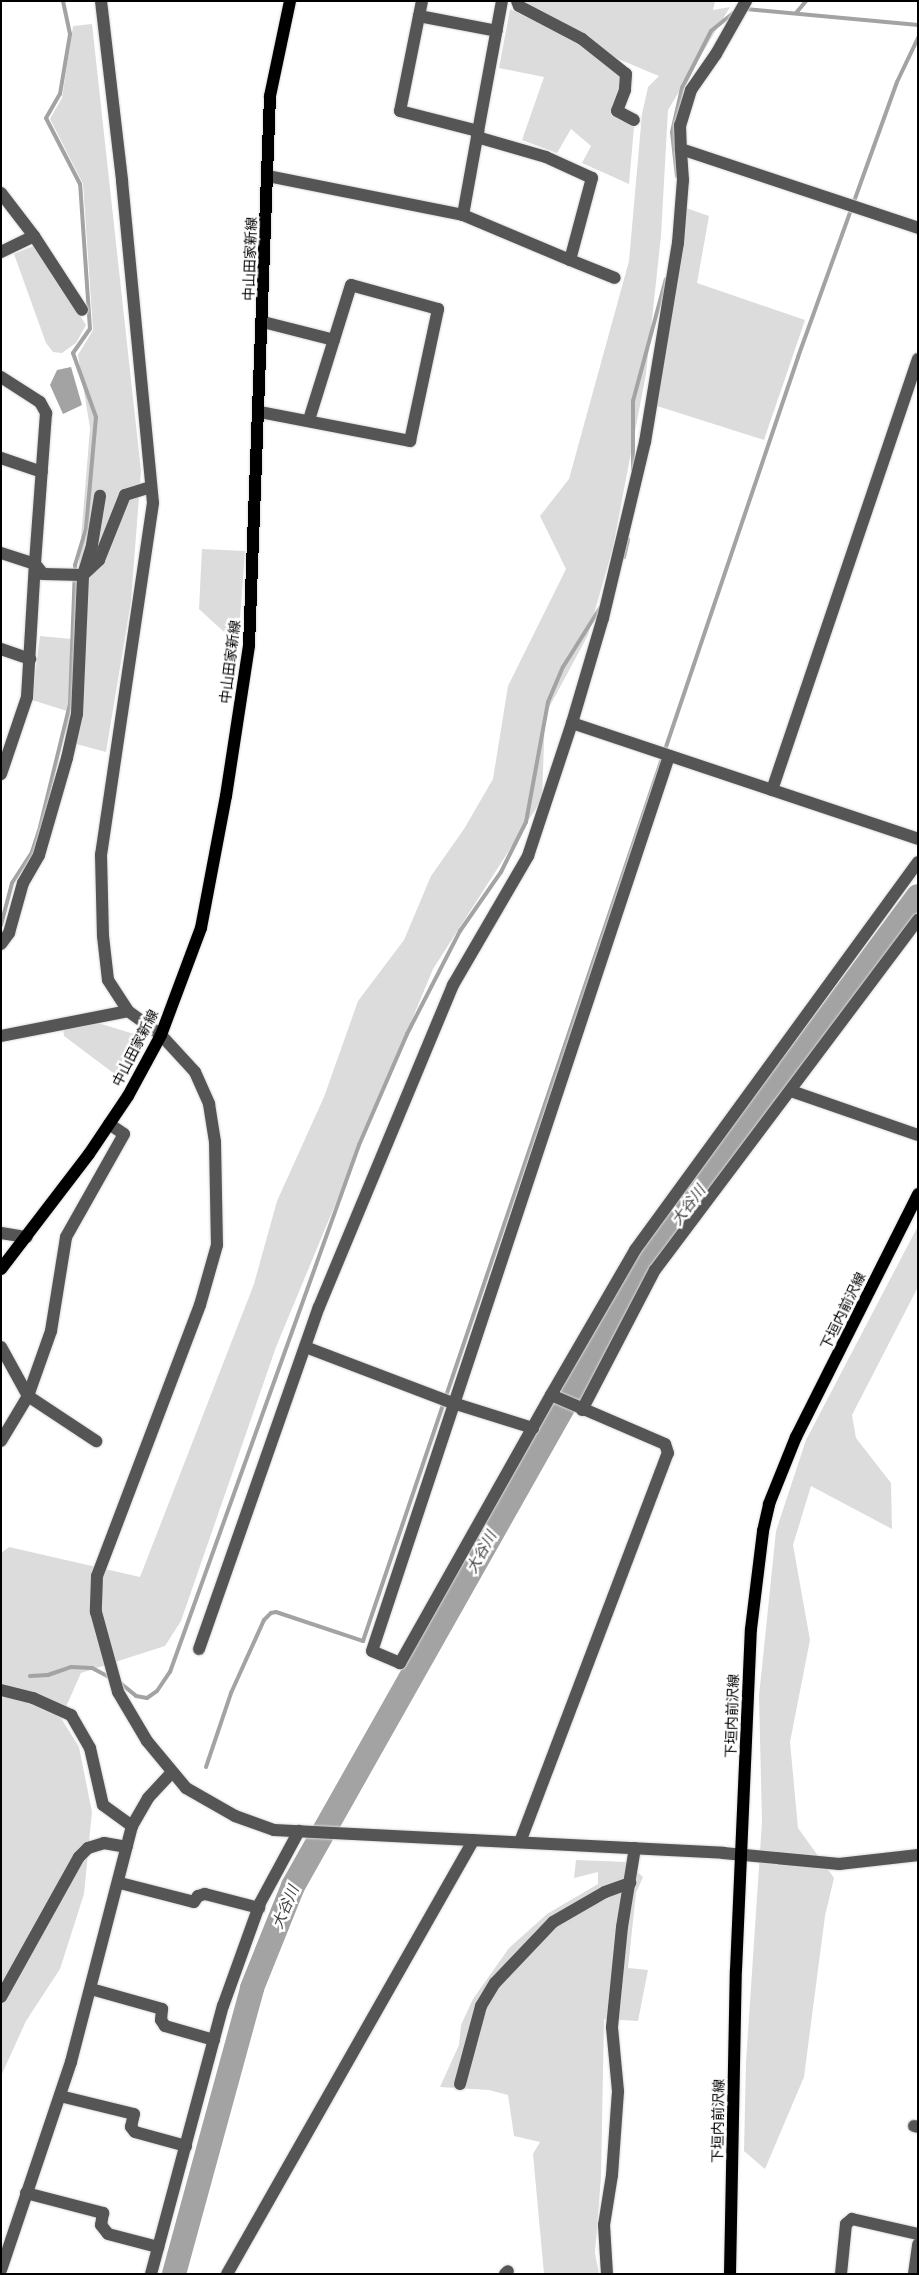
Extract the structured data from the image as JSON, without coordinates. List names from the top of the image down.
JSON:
{
  "streets": {
    "main road": ["中山田家新線", "下垣内前沢線"]
  },
  "water": ["大谷川"]
}
